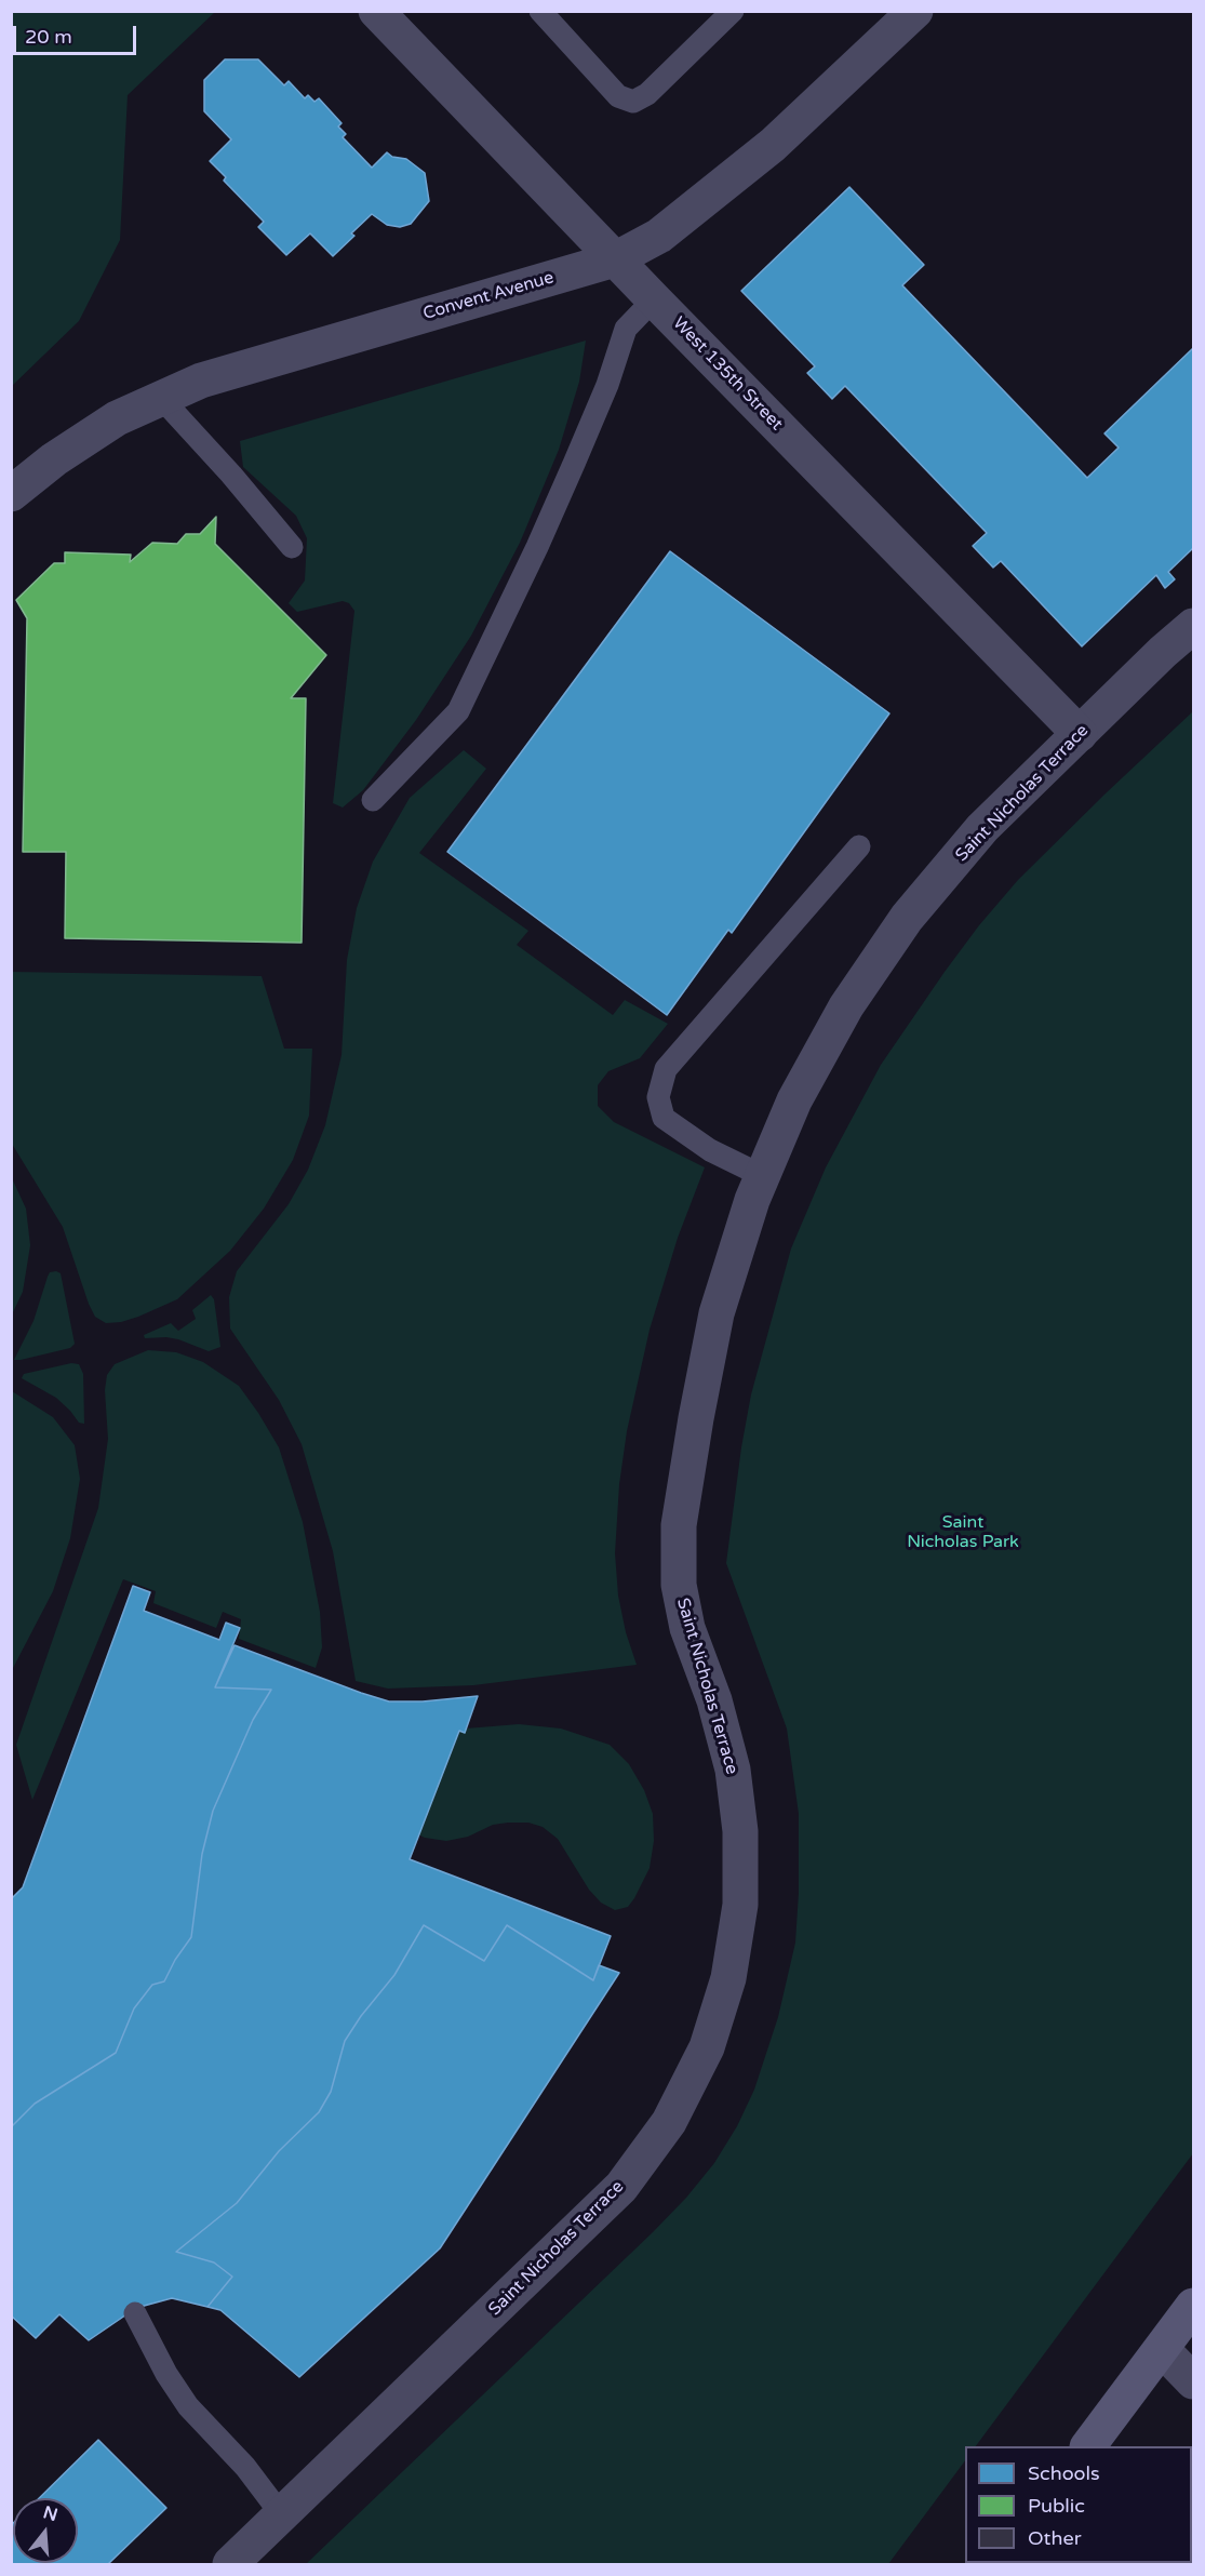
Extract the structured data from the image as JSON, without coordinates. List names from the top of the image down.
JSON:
{
  "streets": {
    "street": ["Convent Avenue", "West 135th Street", "Saint Nicholas Terrace"]
  },
  "crossings": [
    ["Convent Avenue", "West 135th Street"],
    ["West 135th Street", "Saint Nicholas Terrace"]
  ],
  "parks": ["Saint Nicholas Park"],
  "legend": ["Schools", "Public", "Other"],
  "scale_bar": "20 m",
  "north": "top"
}
